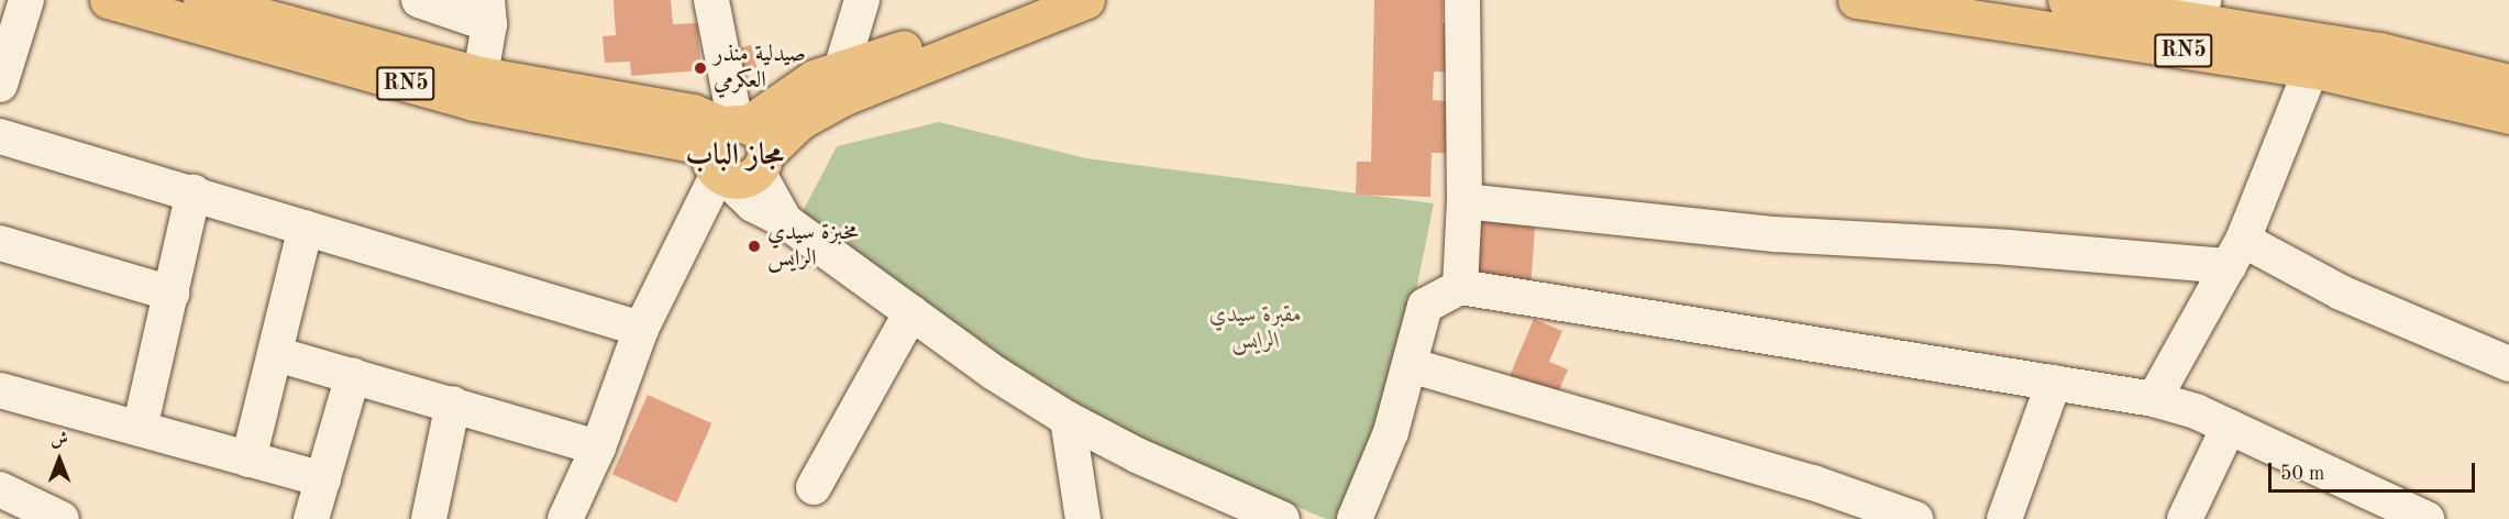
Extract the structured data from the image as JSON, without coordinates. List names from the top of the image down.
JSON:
{
  "streets": {
    "main road": ["RN5"]
  },
  "districts": ["مجاز الباب"],
  "parks": ["مقبرة سيدي الرايس"],
  "places": ["صيدلية منذر العكرمي", "مخبزة سيدي الرايس"],
  "scale_bar": "50 m",
  "north": "top"
}
